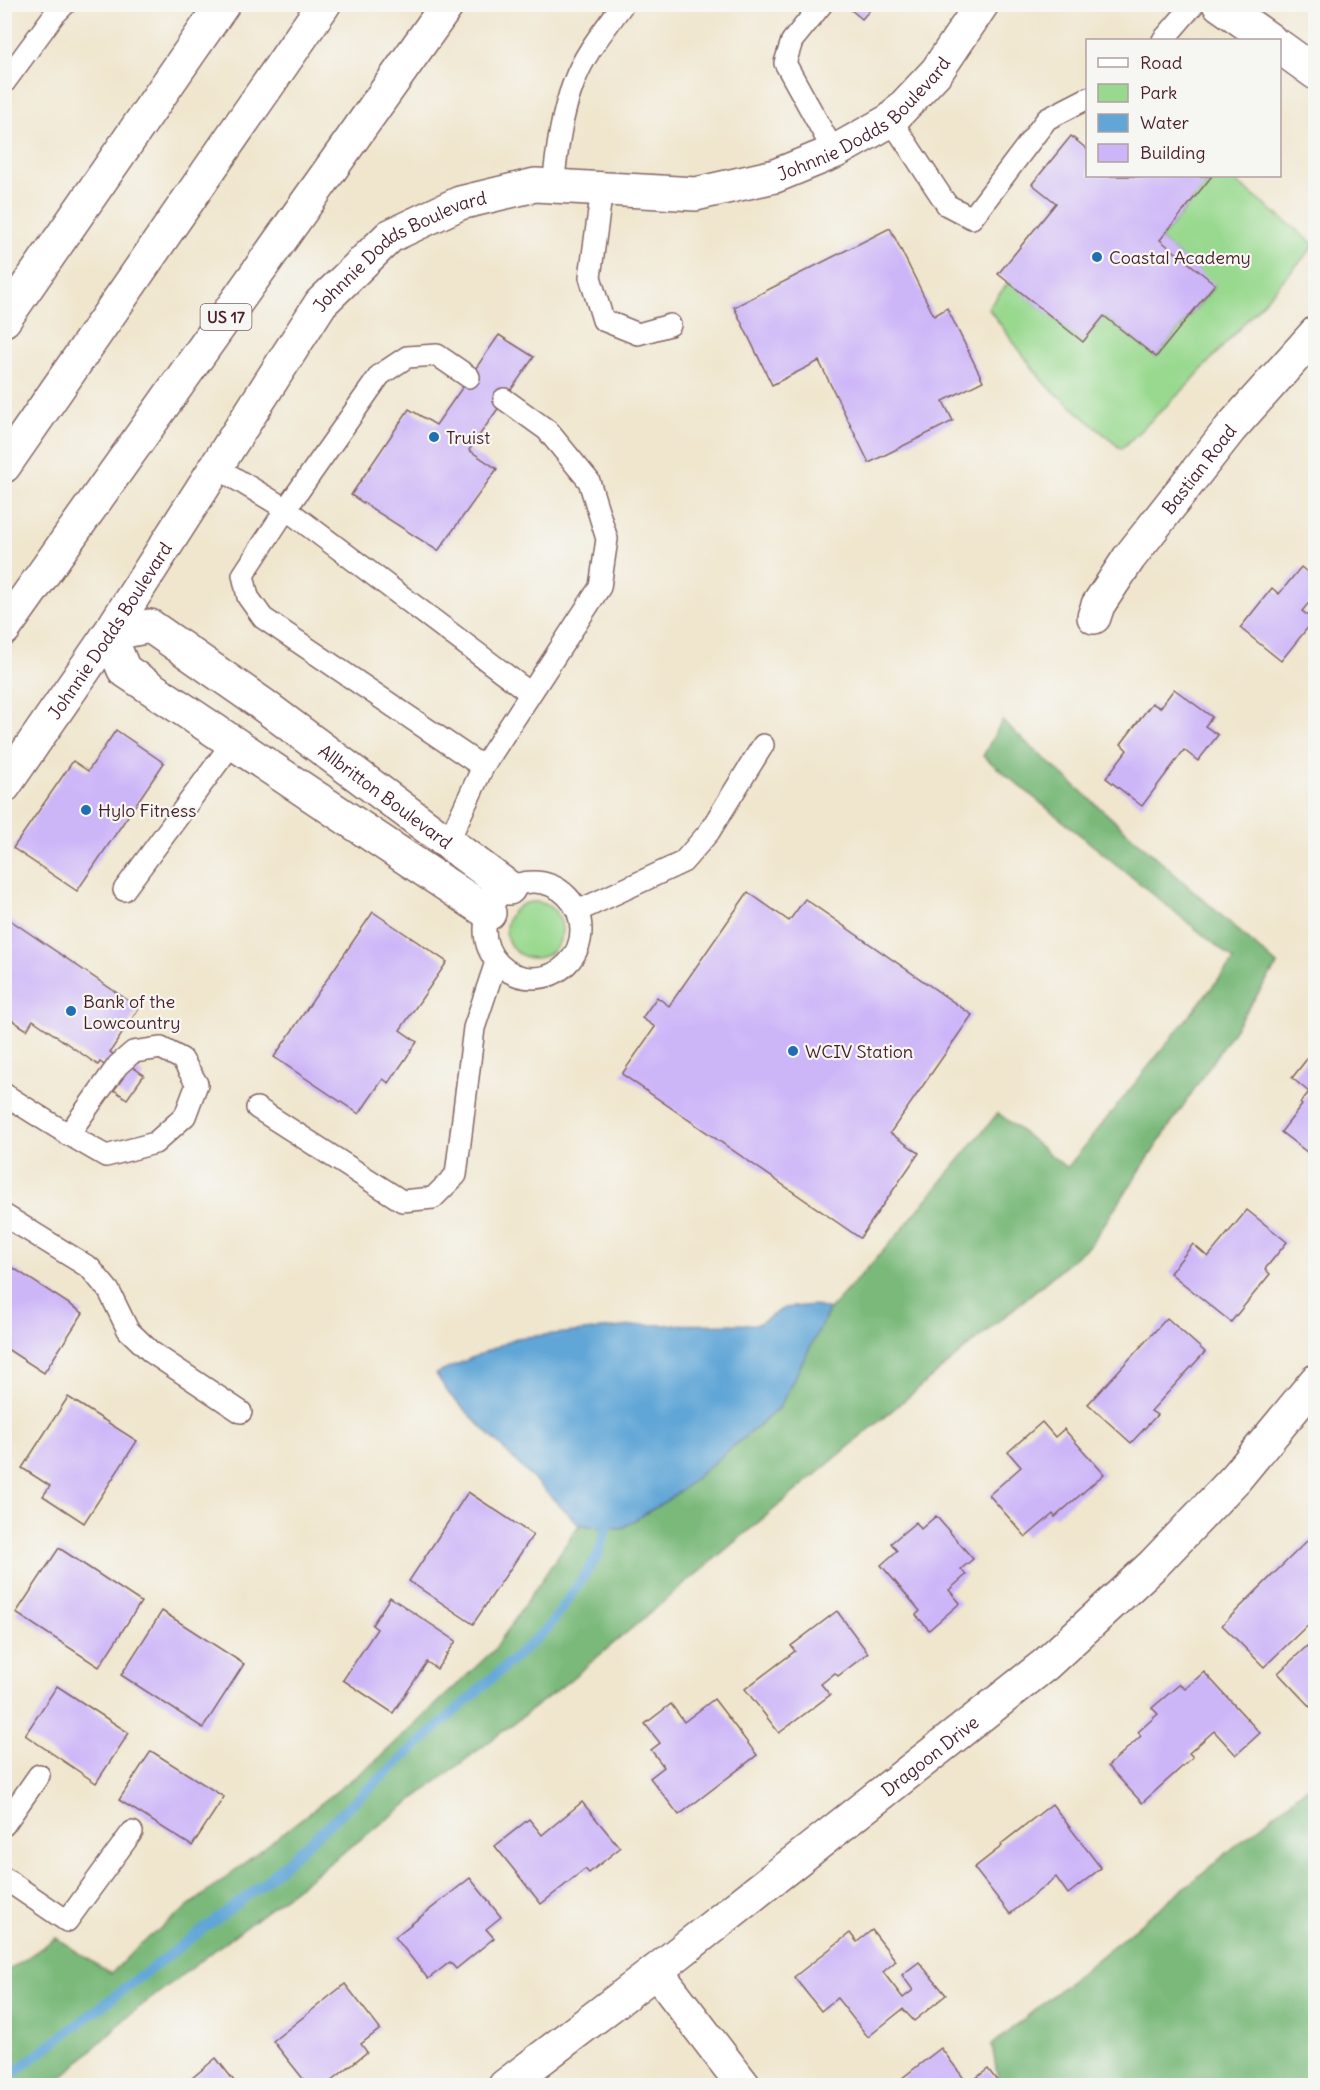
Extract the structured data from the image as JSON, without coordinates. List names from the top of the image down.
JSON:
{
  "streets": {
    "main road": [
      "Johnnie Dodds Boulevard",
      "US 17",
      "Bastian Road",
      "Allbritton Boulevard",
      "Dragoon Drive"
    ]
  },
  "crossings": [
    ["Johnnie Dodds Boulevard", "Allbritton Boulevard"]
  ],
  "places": [
    "Coastal Academy",
    "Truist",
    "Hylo Fitness",
    "Bank of the Lowcountry",
    "WCIV Station"
  ],
  "legend": [
    "Road",
    "Park",
    "Water",
    "Building"
  ]
}
